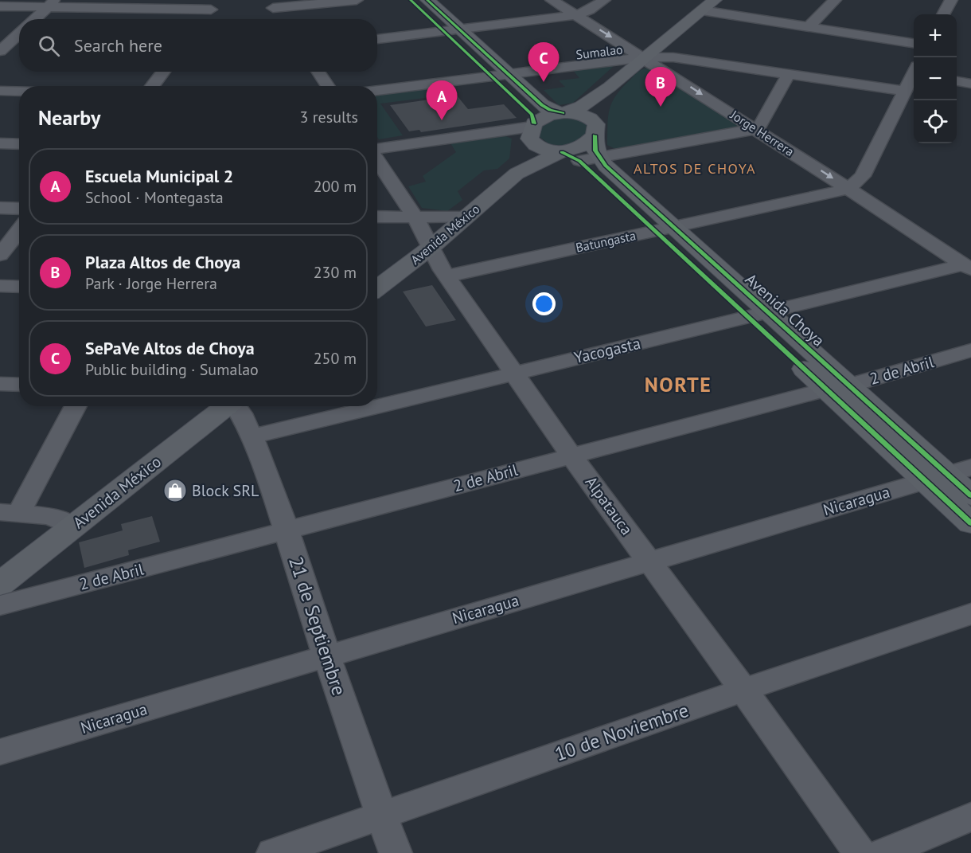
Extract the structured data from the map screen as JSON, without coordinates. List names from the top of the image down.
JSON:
{
  "streets": {
    "main road": ["Avenida México", "Avenida Choya"],
    "street": [
      "Sumalao",
      "Jorge Herrera",
      "Batungasta",
      "Yacogasta",
      "2 de Abril",
      "Nicaragua",
      "Alpatauca",
      "21 de Septiembre",
      "10 de Noviembre"
    ]
  },
  "crossings": [
    ["Sumalao", "Jorge Herrera"],
    ["Jorge Herrera", "Batungasta"],
    ["Jorge Herrera", "Yacogasta"],
    ["Avenida México", "Alpatauca"],
    ["Batungasta", "Avenida Choya"],
    ["Batungasta", "Alpatauca"],
    ["Avenida Choya", "Yacogasta"],
    ["Avenida Choya", "2 de Abril"],
    ["Avenida Choya", "Nicaragua"],
    ["Yacogasta", "Alpatauca"],
    ["Yacogasta", "21 de Septiembre"],
    ["2 de Abril", "Alpatauca"],
    ["2 de Abril", "21 de Septiembre"],
    ["Nicaragua", "Alpatauca"],
    ["Nicaragua", "21 de Septiembre"],
    ["Alpatauca", "10 de Noviembre"],
    ["21 de Septiembre", "10 de Noviembre"]
  ],
  "districts": ["ALTOS DE CHOYA", "NORTE"],
  "places": {
    "shop": ["Block SRL"]
  },
  "page": {
    "map_buttons": ["+", "−"],
    "search": "Search here",
    "pins": ["C", "B", "A"],
    "heading": ["Nearby", "3 results"],
    "list": [
      {
        "mark": "A",
        "name": "Escuela Municipal 2",
        "note": "School · Montegasta",
        "value": "200 m"
      },
      {
        "mark": "B",
        "name": "Plaza Altos de Choya",
        "note": "Park · Jorge Herrera",
        "value": "230 m"
      },
      {
        "mark": "C",
        "name": "SePaVe Altos de Choya",
        "note": "Public building · Sumalao",
        "value": "250 m"
      }
    ]
  }
}
